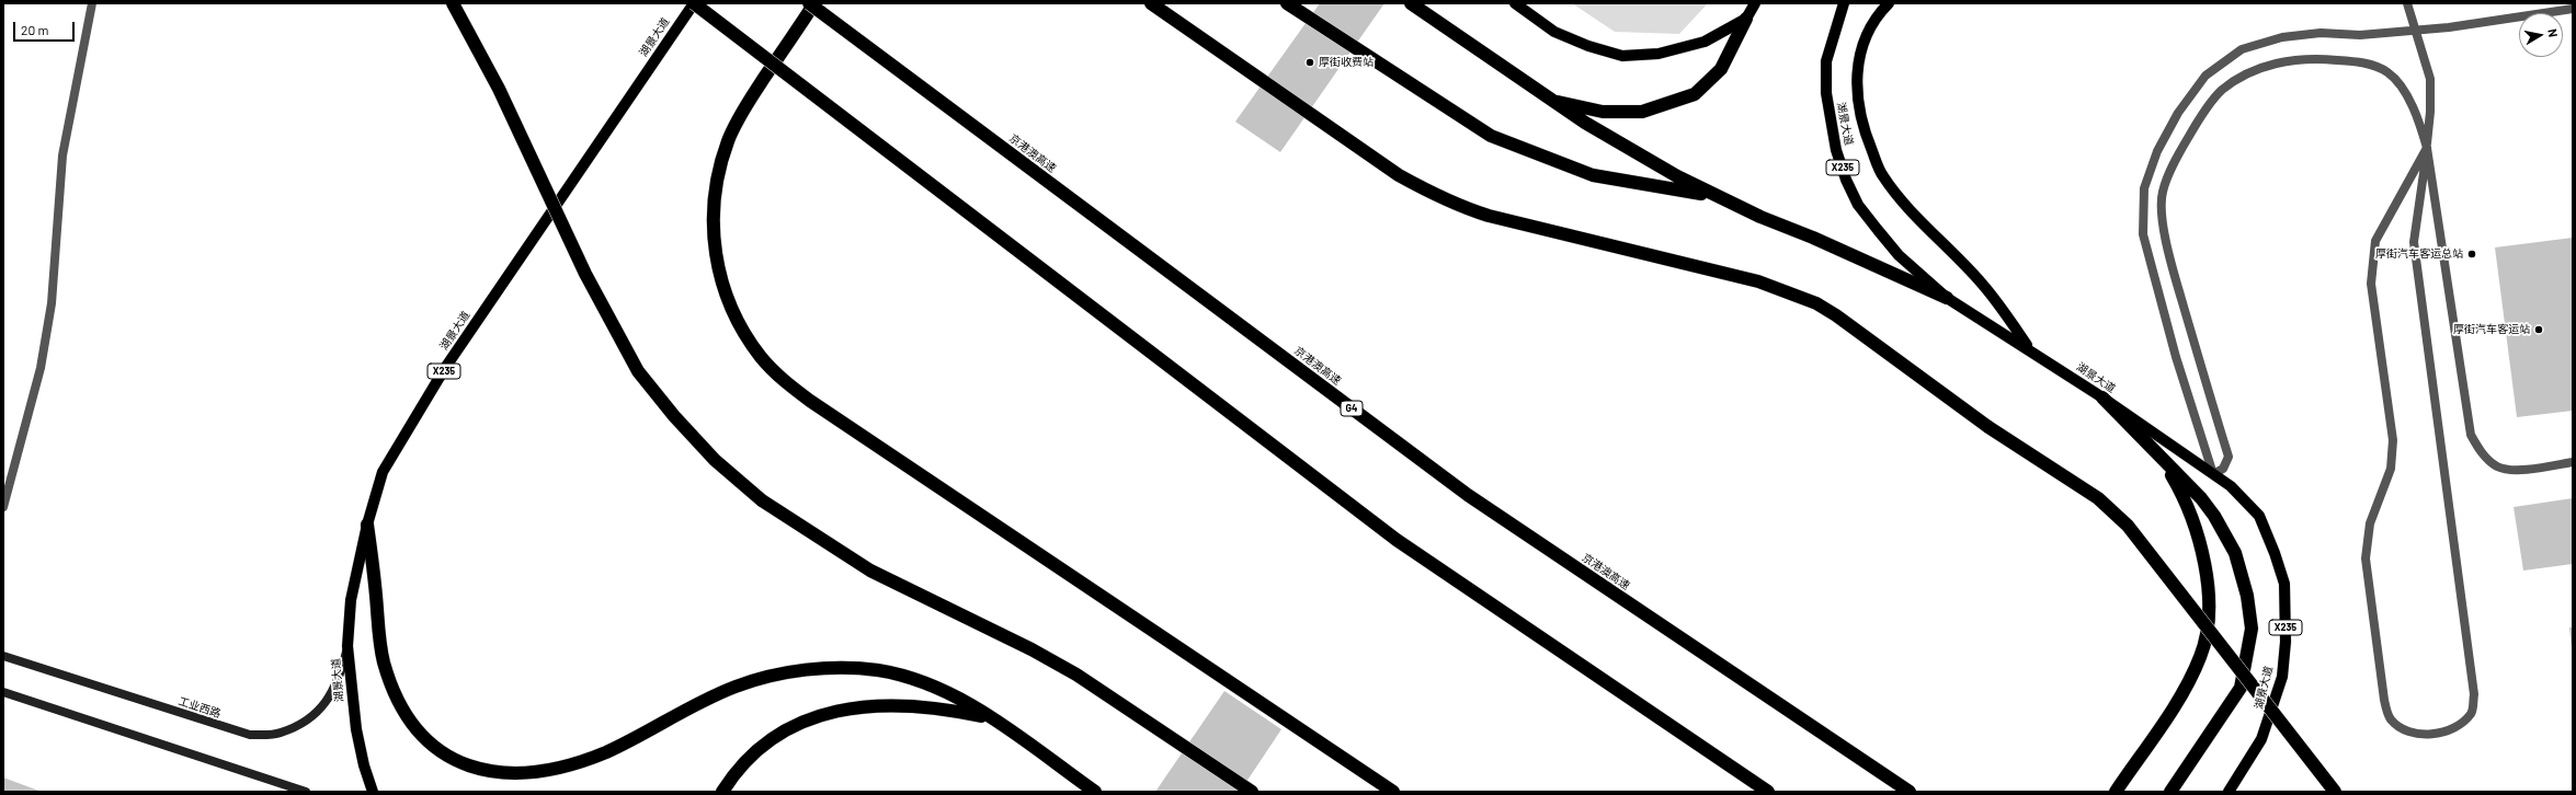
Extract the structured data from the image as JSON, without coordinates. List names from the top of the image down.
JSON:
{
  "streets": {
    "highway": ["京港澳高速", "G4"],
    "main road": ["湖景大道", "X235"],
    "street": ["工业西路"]
  },
  "crossings": [
    ["湖景大道", "工业西路"]
  ],
  "places": ["厚街收费站", "厚街汽车客运总站", "厚街汽车客运站"],
  "scale_bar": "20 m",
  "north": "right"
}
